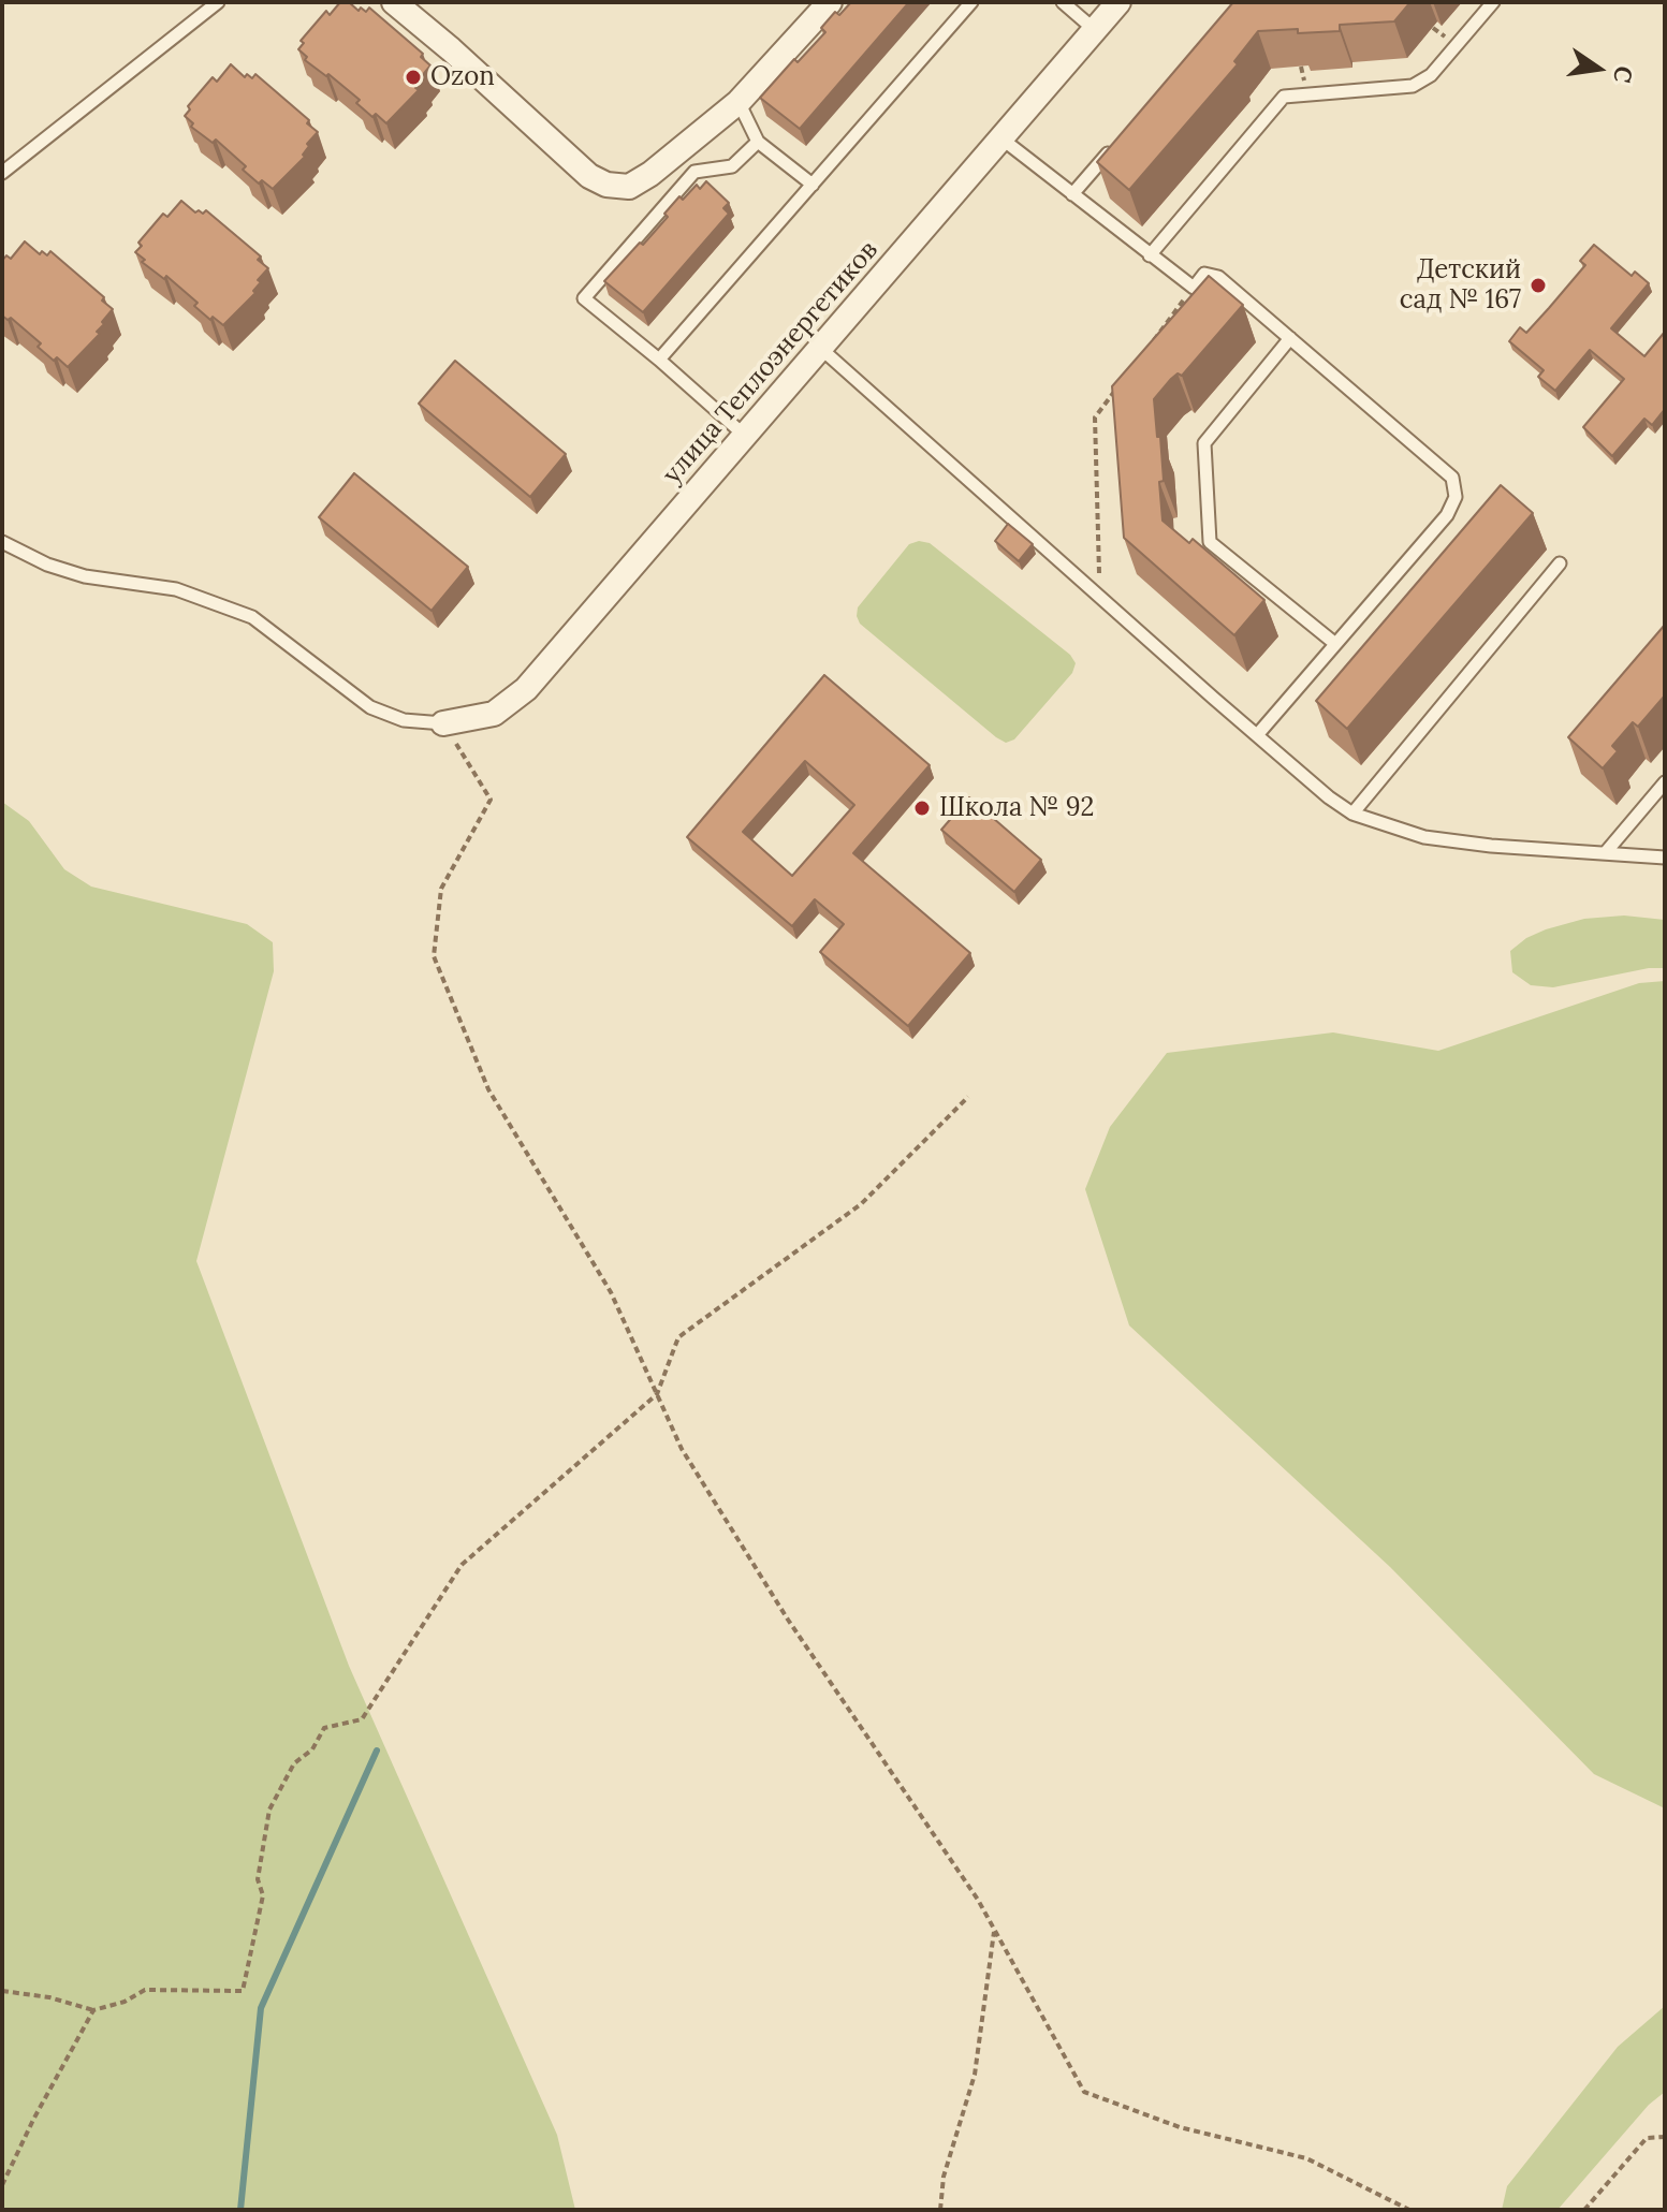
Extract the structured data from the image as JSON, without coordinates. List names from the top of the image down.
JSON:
{
  "streets": {
    "street": ["улица Теплоэнергетиков"]
  },
  "places": ["Ozon", "Детский сад № 167", "Школа № 92"],
  "north": "right"
}
